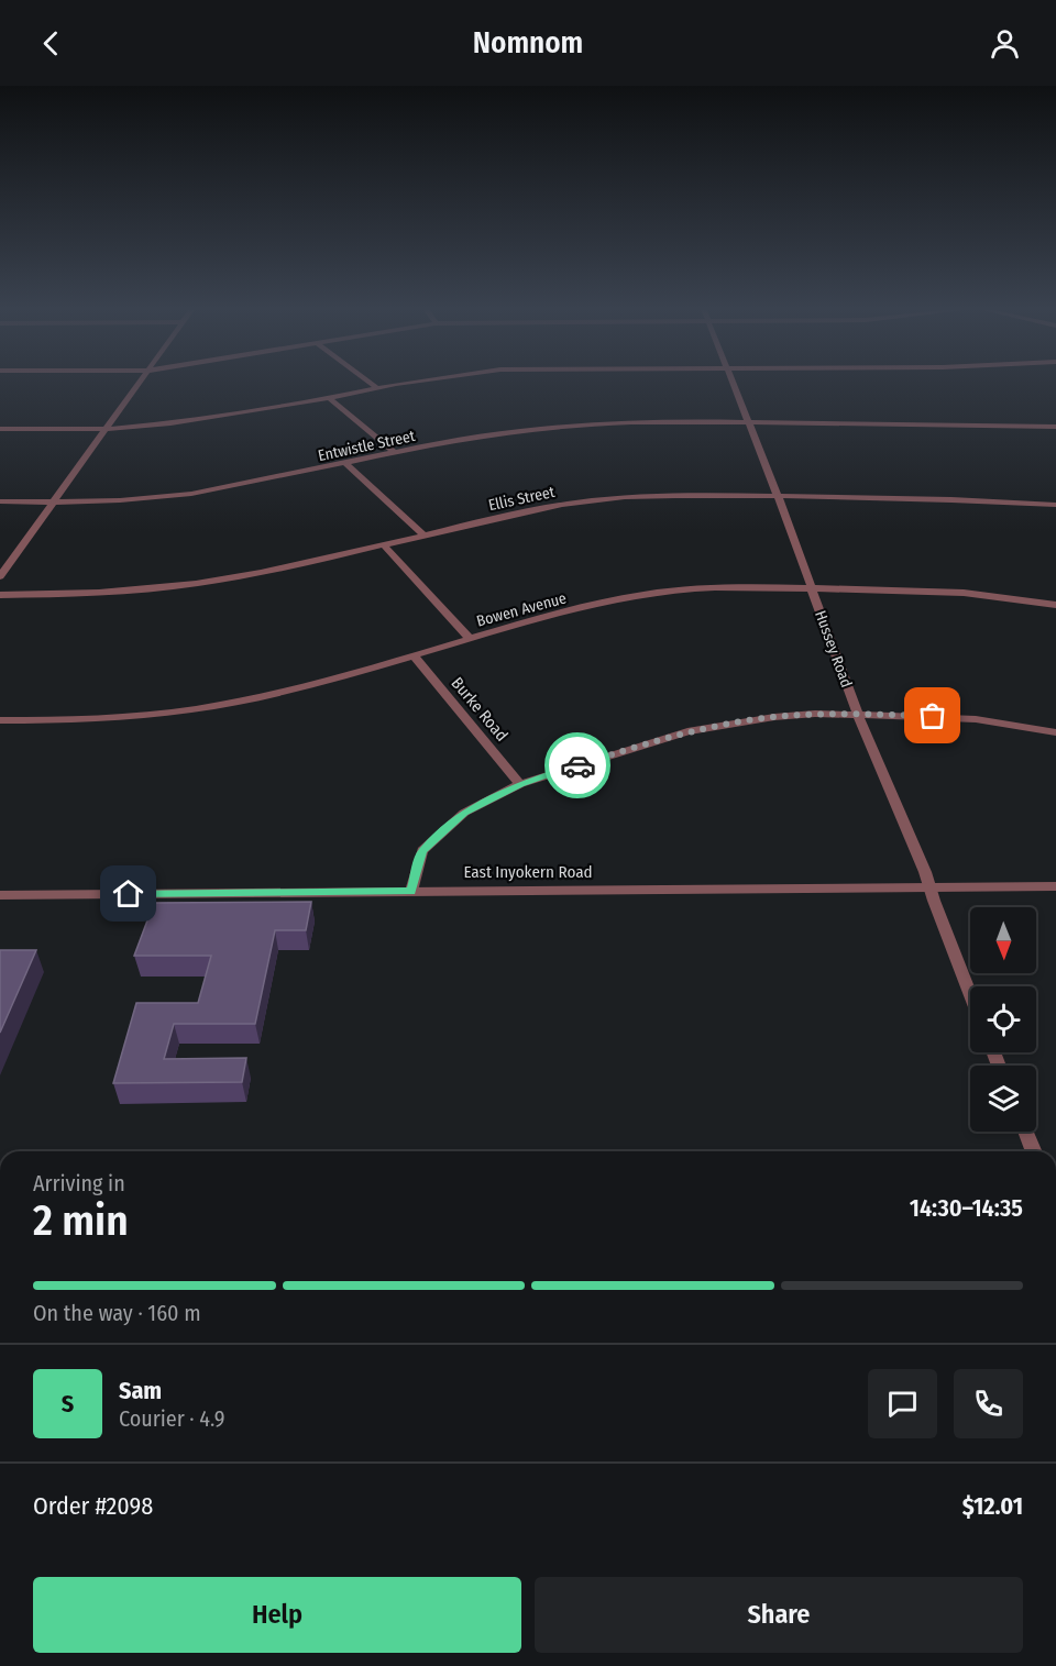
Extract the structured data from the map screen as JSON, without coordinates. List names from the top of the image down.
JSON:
{
  "streets": {
    "street": [
      "Entwistle Street",
      "Ellis Street",
      "Bowen Avenue",
      "Hussey Road",
      "Burke Road",
      "East Inyokern Road"
    ]
  },
  "crossings": [
    ["Entwistle Street", "Hussey Road"],
    ["Ellis Street", "Hussey Road"],
    ["Bowen Avenue", "Hussey Road"],
    ["Bowen Avenue", "Burke Road"],
    ["Hussey Road", "East Inyokern Road"]
  ],
  "north": "bottom",
  "page": {
    "header": "Nomnom",
    "heading": ["2 min", "Arriving in", "14:30–14:35"],
    "panel": [
      "Sam",
      "Courier · 4.9",
      "Order #2098",
      "$12.01"
    ],
    "bar": "On the way · 160 m",
    "round": "S",
    "buttons": ["Help", "Share"]
  }
}
